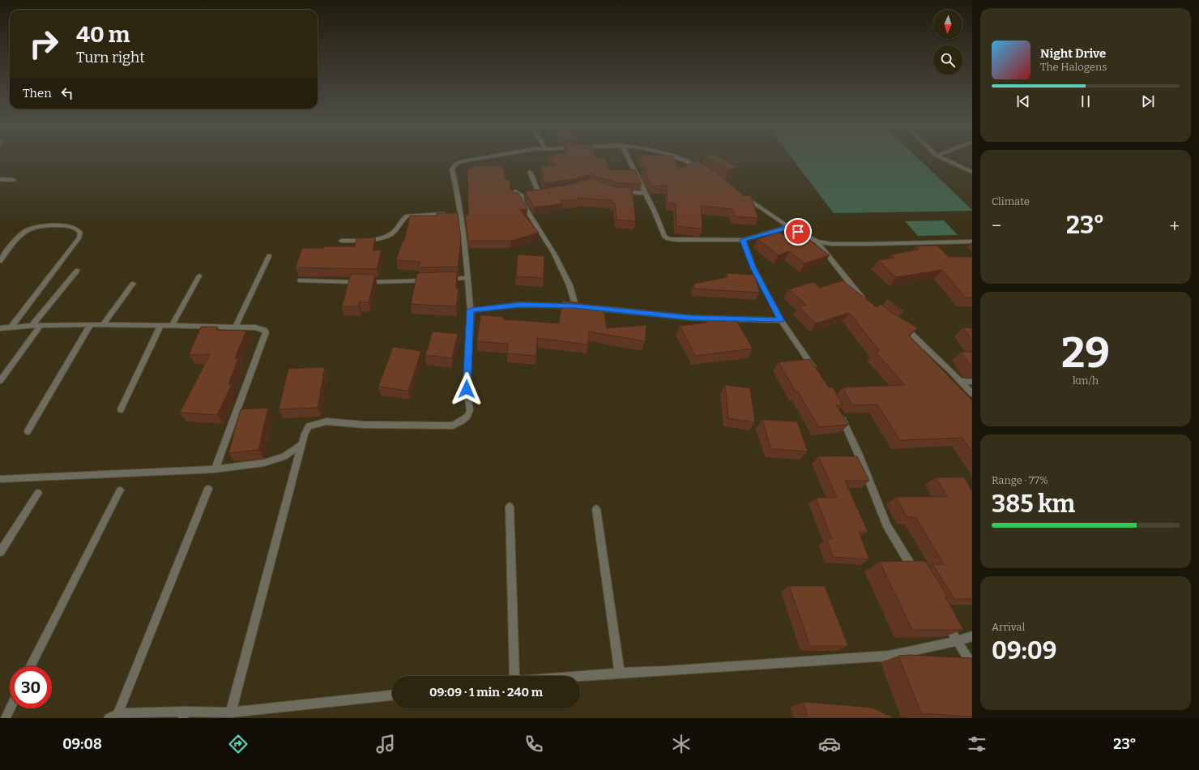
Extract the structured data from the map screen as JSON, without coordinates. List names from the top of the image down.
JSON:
{
  "north": "bottom",
  "page": {
    "turn": ["40 m", "Turn right"],
    "song": ["Night Drive", "The Halogens"],
    "then": "Then",
    "tile": [
      "Climate",
      ["29", "km/h"],
      ["Range · 77%", "385 km"],
      ["Arrival", "09:09"]
    ],
    "heat": ["−", "23°", "+"],
    "limit": "30",
    "trip": "09:09 · 1 min · 240 m",
    "tabs": ["09:08", "23°"]
  }
}
